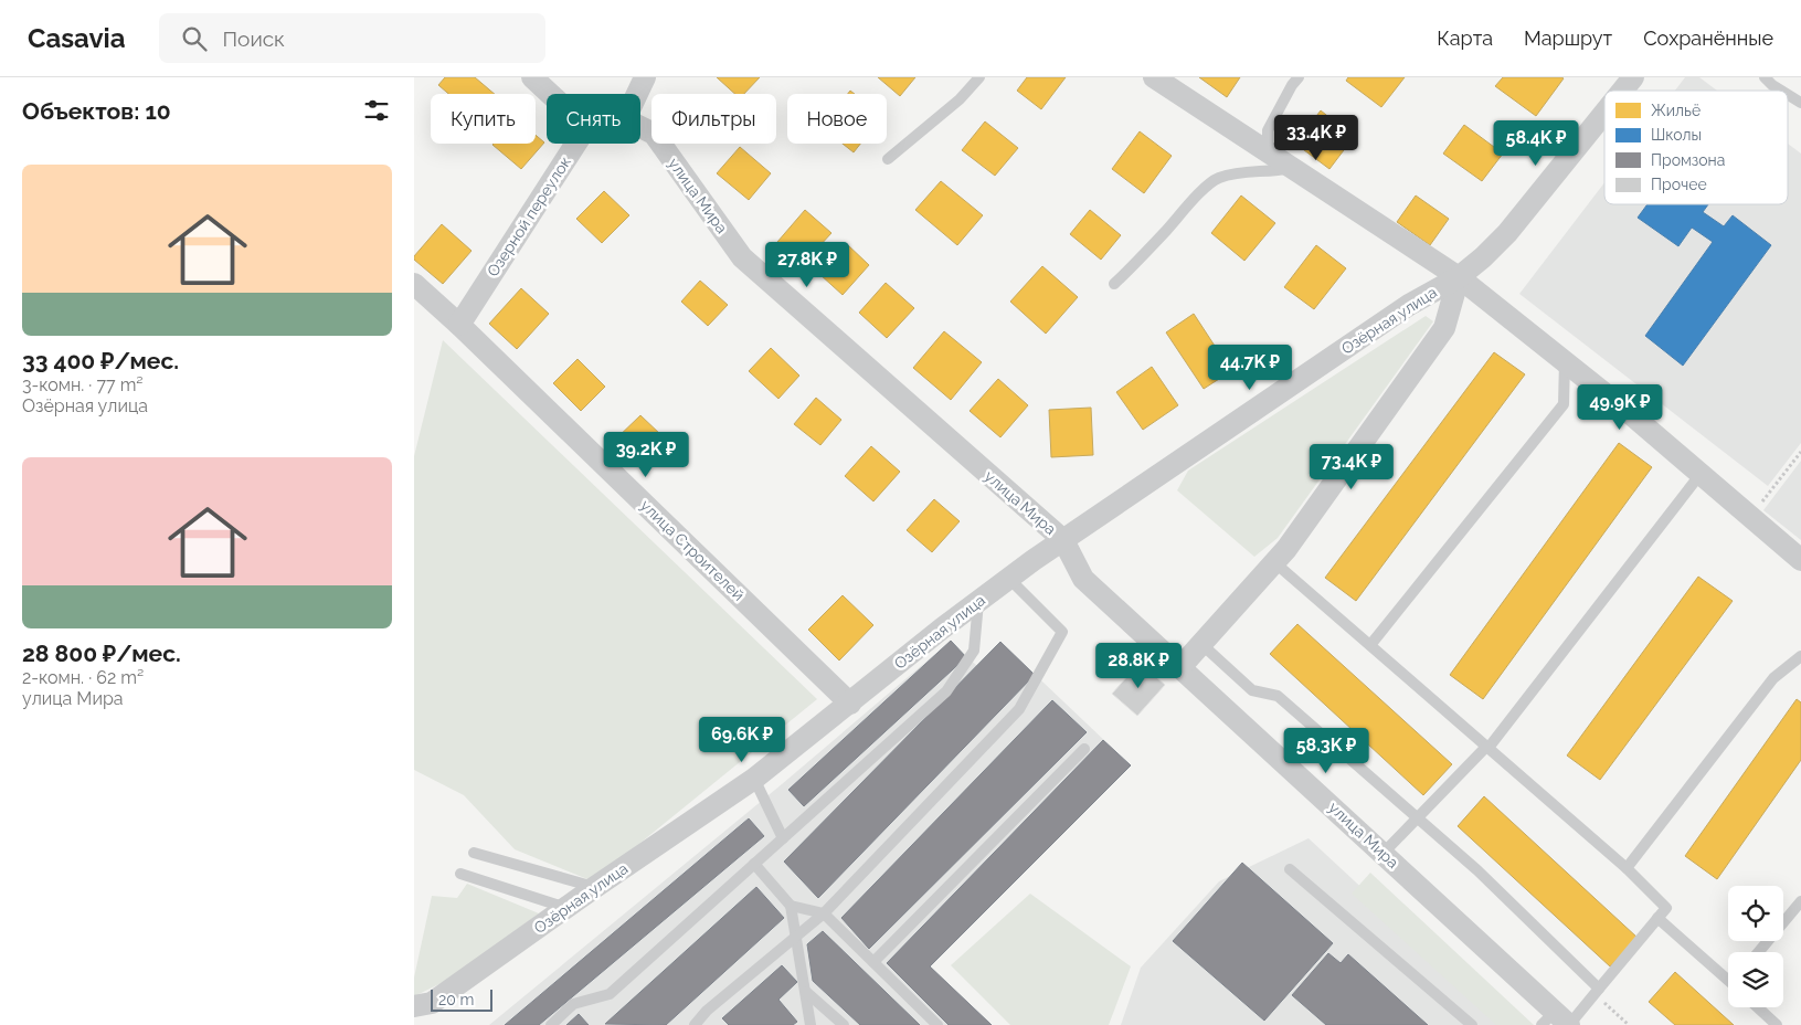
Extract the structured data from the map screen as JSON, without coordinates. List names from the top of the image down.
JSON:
{
  "streets": {
    "street": [
      "улица Мира",
      "Озерной переулок",
      "Озёрная улица",
      "улица Строителей"
    ]
  },
  "crossings": [
    ["улица Мира", "Озёрная улица"],
    ["Озерной переулок", "улица Строителей"],
    ["Озёрная улица", "улица Строителей"]
  ],
  "legend": [
    "Жильё",
    "Школы",
    "Промзона",
    "Прочее"
  ],
  "scale_bar": "20 m",
  "page": {
    "header": "Casavia",
    "search": "Поиск",
    "nav": ["Карта", "Маршрут", "Сохранённые"],
    "heading": "Объектов: 10",
    "chip": [
      "Купить",
      "Снять",
      "Фильтры",
      "Новое"
    ],
    "price": [
      "33.4K ₽",
      "58.4K ₽",
      "27.8K ₽",
      "44.7K ₽",
      "49.9K ₽",
      "39.2K ₽",
      "73.4K ₽",
      "28.8K ₽",
      "69.6K ₽",
      "58.3K ₽"
    ],
    "list": [
      {
        "name": "33 400 ₽/мес.",
        "note": "3-комн. · 77 m² · Озёрная улица"
      },
      {
        "name": "28 800 ₽/мес.",
        "note": "2-комн. · 62 m² · улица Мира"
      }
    ],
    "scale": "20 m"
  }
}
